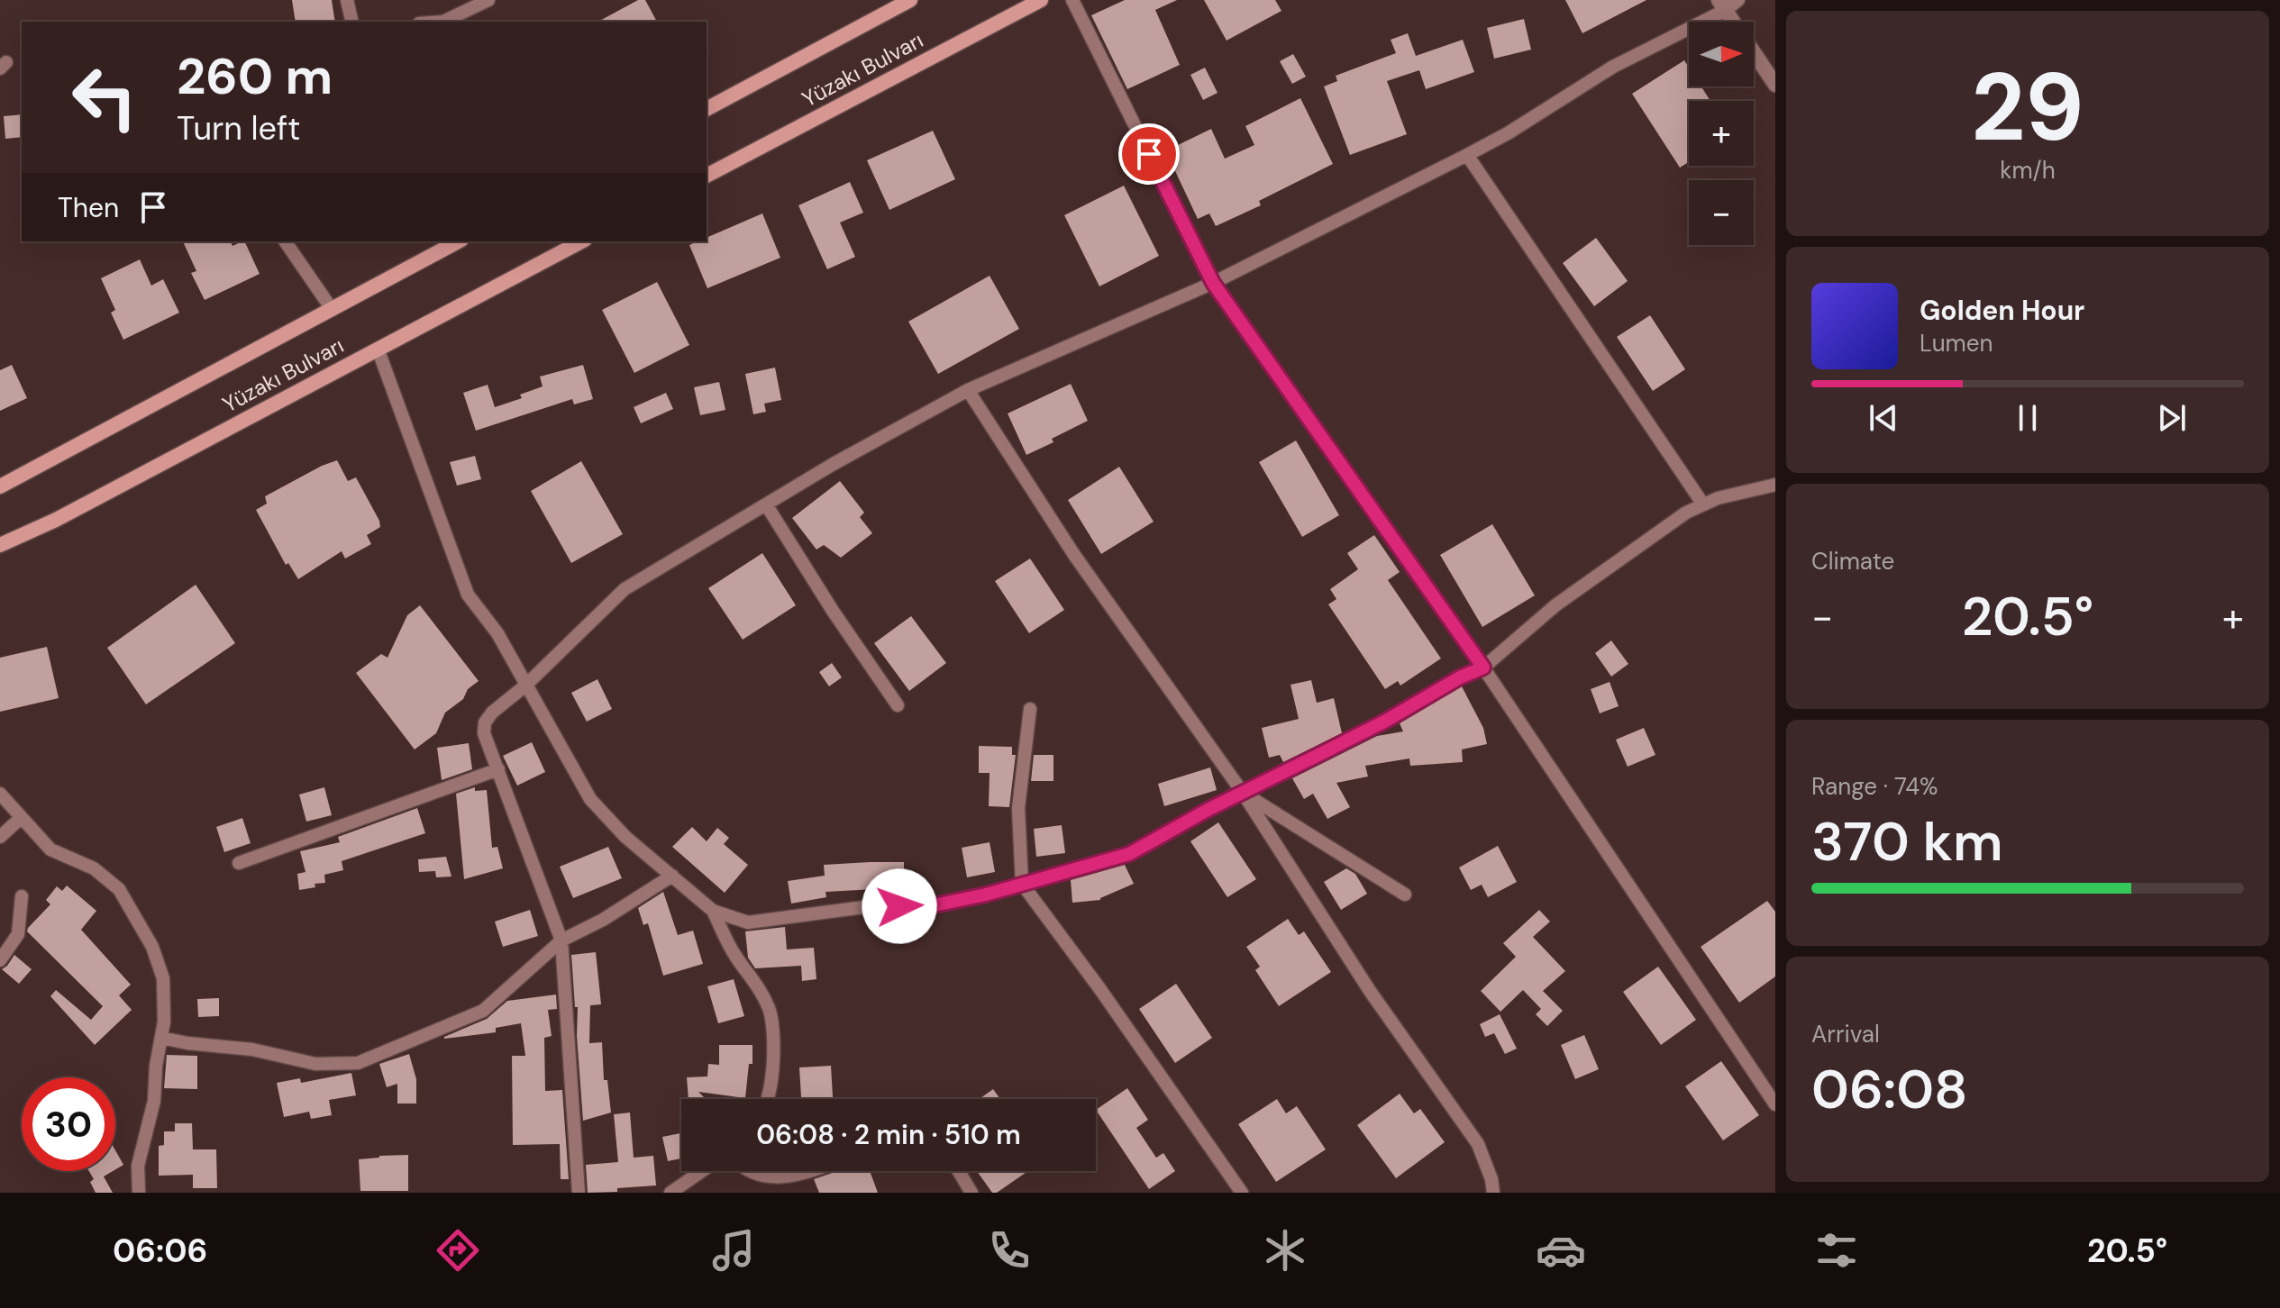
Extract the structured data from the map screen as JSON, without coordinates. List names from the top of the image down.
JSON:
{
  "streets": {
    "main road": ["Yüzakı Bulvarı"]
  },
  "north": "right",
  "page": {
    "tile": [
      ["29", "km/h"],
      "Climate",
      ["Range · 74%", "370 km"],
      ["Arrival", "06:08"]
    ],
    "map_buttons": ["+", "−"],
    "turn": ["260 m", "Turn left"],
    "then": "Then",
    "song": ["Golden Hour", "Lumen"],
    "heat": ["−", "20.5°", "+"],
    "limit": "30",
    "trip": "06:08 · 2 min · 510 m",
    "tabs": ["06:06", "20.5°"]
  }
}
